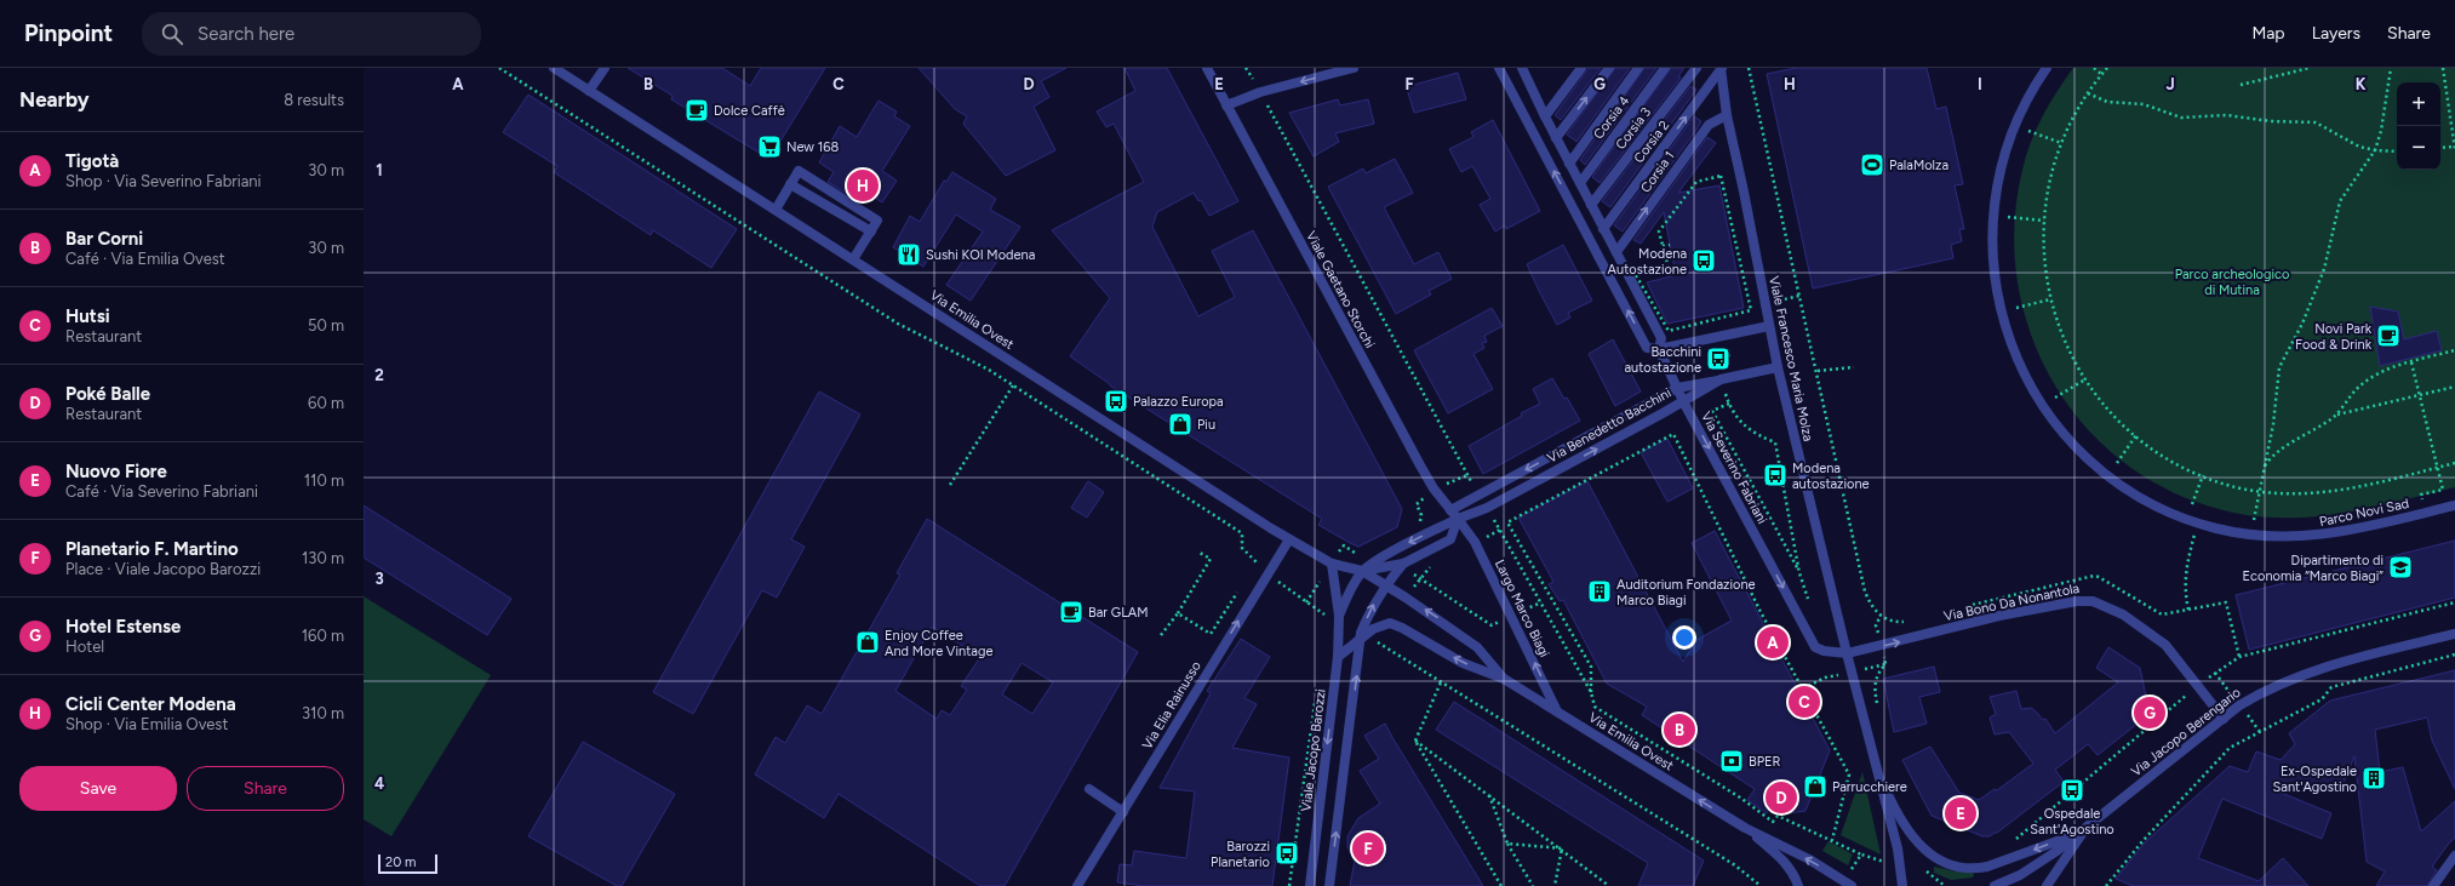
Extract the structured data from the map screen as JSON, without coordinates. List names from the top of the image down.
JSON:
{
  "streets": {
    "street": [
      "Corsia 4",
      "Corsia 3",
      "Corsia 2",
      "Corsia 1",
      "Viale Gaetano Storchi",
      "Via Emilia Ovest",
      "Viale Francesco Maria Molza",
      "Via Benedetto Bacchini",
      "Via Severino Fabriani",
      "Parco Novi Sad",
      "Via Bono Da Nonantola",
      "Largo Marco Biagi",
      "Via Elia Rainusso",
      "Via Jacopo Berengario",
      "Viale Jacopo Barozzi"
    ]
  },
  "crossings": [
    ["Corsia 2", "Viale Francesco Maria Molza"],
    ["Corsia 1", "Viale Francesco Maria Molza"],
    ["Viale Gaetano Storchi", "Via Benedetto Bacchini"],
    ["Viale Gaetano Storchi", "Largo Marco Biagi"],
    ["Via Emilia Ovest", "Via Benedetto Bacchini"],
    ["Via Emilia Ovest", "Largo Marco Biagi"],
    ["Via Emilia Ovest", "Via Elia Rainusso"],
    ["Viale Francesco Maria Molza", "Via Benedetto Bacchini"],
    ["Viale Francesco Maria Molza", "Via Severino Fabriani"],
    ["Viale Francesco Maria Molza", "Via Bono Da Nonantola"],
    ["Via Benedetto Bacchini", "Via Severino Fabriani"],
    ["Via Benedetto Bacchini", "Largo Marco Biagi"],
    ["Via Severino Fabriani", "Via Bono Da Nonantola"],
    ["Via Bono Da Nonantola", "Via Jacopo Berengario"]
  ],
  "one_way": [
    "Corsia 1",
    "Via Bono Da Nonantola",
    "Largo Marco Biagi",
    "Via Elia Rainusso"
  ],
  "parks": ["Parco archeologico di Mutina"],
  "places": {
    "cafe": ["Dolce Caffè", "Novi Park Food & Drink", "Bar GLAM"],
    "supermarket": ["New 168"],
    "sports": ["PalaMolza"],
    "restaurant": ["Sushi KOI Modena"],
    "bus stop": [
      "Modena Autostazione",
      "Bacchini autostazione",
      "Palazzo Europa",
      "Modena autostazione",
      "Ospedale Sant'Agostino",
      "Barozzi Planetario"
    ],
    "shop": ["Piu", "Enjoy Coffee And More Vintage", "Parrucchiere"],
    "school or university": ["Dipartimento di Economia “Marco Biagi”"],
    "building": ["Auditorium Fondazione Marco Biagi", "Ex-Ospedale Sant'Agostino"],
    "bank": ["BPER"]
  },
  "scale_bar": "20 m",
  "page": {
    "header": "Pinpoint",
    "search": "Search here",
    "nav": ["Map", "Layers", "Share"],
    "heading": ["Nearby", "8 results"],
    "map_buttons": ["+", "−"],
    "list": [
      {
        "mark": "A",
        "name": "Tigotà",
        "note": "Shop · Via Severino Fabriani",
        "value": "30 m"
      },
      {
        "mark": "B",
        "name": "Bar Corni",
        "note": "Café · Via Emilia Ovest",
        "value": "30 m"
      },
      {
        "mark": "C",
        "name": "Hutsi",
        "note": "Restaurant",
        "value": "50 m"
      },
      {
        "mark": "D",
        "name": "Poké Balle",
        "note": "Restaurant",
        "value": "60 m"
      },
      {
        "mark": "E",
        "name": "Nuovo Fiore",
        "note": "Café · Via Severino Fabriani",
        "value": "110 m"
      },
      {
        "mark": "F",
        "name": "Planetario F. Martino",
        "note": "Place · Viale Jacopo Barozzi",
        "value": "130 m"
      },
      {
        "mark": "G",
        "name": "Hotel Estense",
        "note": "Hotel",
        "value": "160 m"
      },
      {
        "mark": "H",
        "name": "Cicli Center Modena",
        "note": "Shop · Via Emilia Ovest",
        "value": "310 m"
      }
    ],
    "pins": [
      "H",
      "A",
      "C",
      "G",
      "B",
      "D",
      "E",
      "F"
    ],
    "buttons": ["Save", "Share"],
    "scale": "20 m"
  },
  "grid": {
    "columns": [
      "A",
      "B",
      "C",
      "D",
      "E",
      "F",
      "G",
      "H",
      "I",
      "J",
      "K"
    ],
    "rows": [
      "1",
      "2",
      "3",
      "4"
    ]
  }
}
